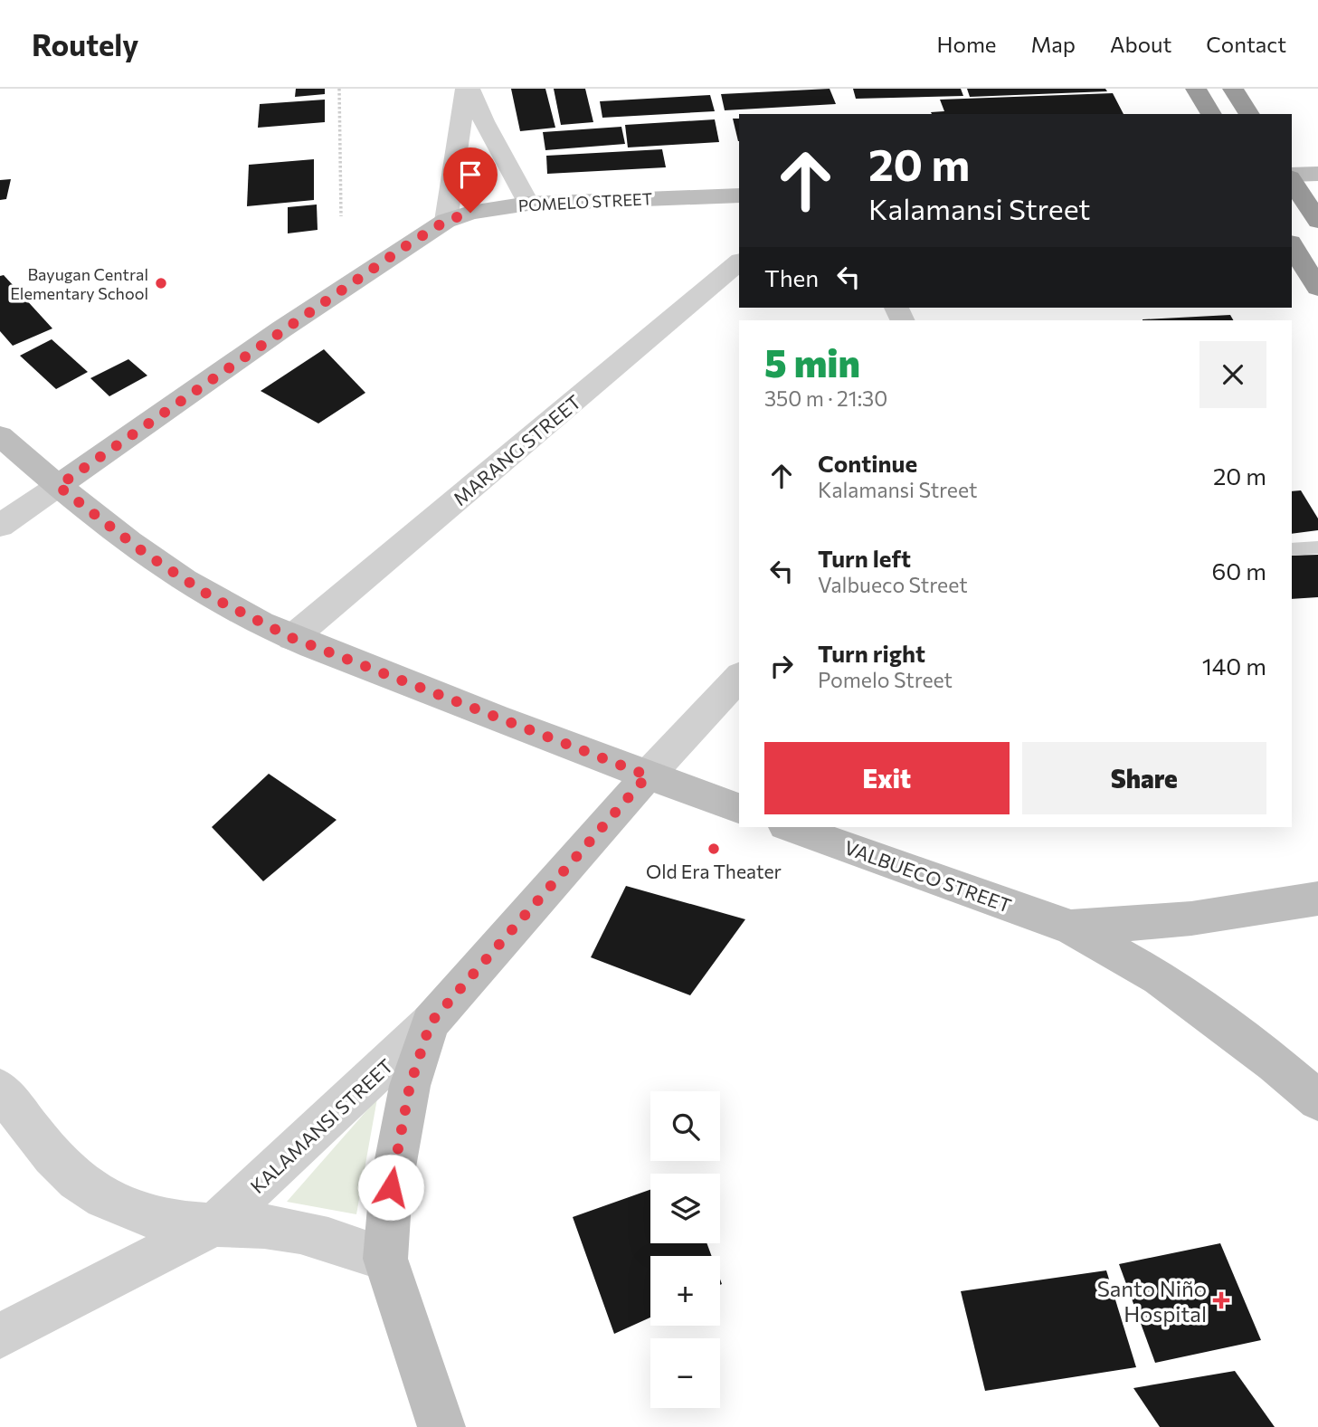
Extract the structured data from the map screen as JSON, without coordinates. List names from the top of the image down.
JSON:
{
  "streets": {
    "street": [
      "POMELO STREET",
      "MARANG STREET",
      "VALBUECO STREET",
      "KALAMANSI STREET"
    ]
  },
  "places": {
    "other": ["Bayugan Central Elementary School", "Old Era Theater"],
    "health": ["Santo Niño Hospital"]
  },
  "page": {
    "header": "Routely",
    "nav": [
      "Home",
      "Map",
      "About",
      "Contact"
    ],
    "turn": ["20 m", "Kalamansi Street"],
    "then": "Then",
    "heading": ["5 min", "350 m · 21:30"],
    "list": [
      {
        "name": "Continue",
        "note": "Kalamansi Street",
        "value": "20 m"
      },
      {
        "name": "Turn left",
        "note": "Valbueco Street",
        "value": "60 m"
      },
      {
        "name": "Turn right",
        "note": "Pomelo Street",
        "value": "140 m"
      }
    ],
    "buttons": ["Exit", "Share"],
    "map_buttons": ["+", "−"]
  }
}
